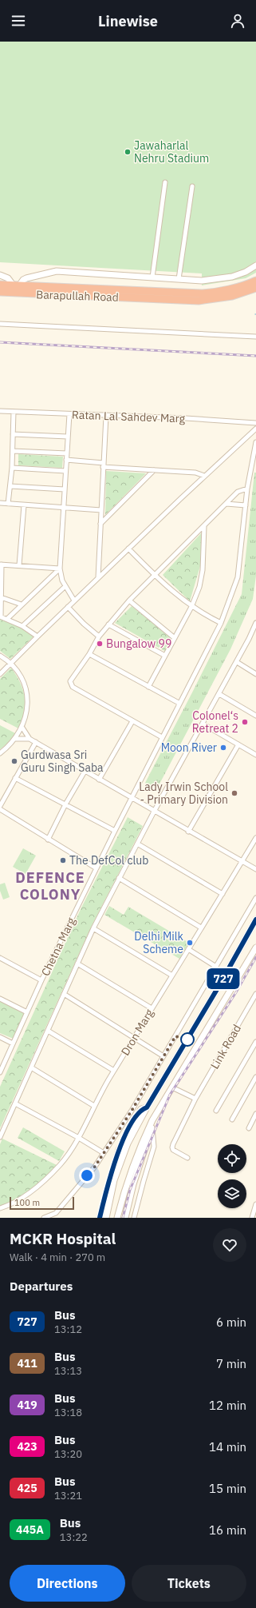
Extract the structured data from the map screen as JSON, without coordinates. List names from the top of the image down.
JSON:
{
  "streets": {
    "highway": ["Barapullah Road"],
    "street": [
      "Ratan Lal Sahdev Marg",
      "Chetna Marg",
      "Dron Marg",
      "Link Road"
    ]
  },
  "districts": ["DEFENCE COLONY"],
  "places": [
    "Jawaharlal Nehru Stadium",
    "Bungalow 99",
    "Colonel‘s Retreat 2",
    "Moon River",
    "Gurdwasa Sri Guru Singh Saba",
    "Lady Irwin School - Primary Division",
    "The DefCol club",
    "Delhi Milk Scheme"
  ],
  "lines": ["bus line 727"],
  "scale_bar": "100 m",
  "page": {
    "header": "Linewise",
    "on_map": "727",
    "scale": "100 m",
    "heading": [
      ["MCKR Hospital", "Walk · 4 min · 270 m"],
      "Departures"
    ],
    "list": [
      {
        "mark": "727",
        "name": "Bus",
        "note": "13:12",
        "value": "6 min"
      },
      {
        "mark": "411",
        "name": "Bus",
        "note": "13:13",
        "value": "7 min"
      },
      {
        "mark": "419",
        "name": "Bus",
        "note": "13:18",
        "value": "12 min"
      },
      {
        "mark": "423",
        "name": "Bus",
        "note": "13:20",
        "value": "14 min"
      },
      {
        "mark": "425",
        "name": "Bus",
        "note": "13:21",
        "value": "15 min"
      },
      {
        "mark": "445A",
        "name": "Bus",
        "note": "13:22",
        "value": "16 min"
      }
    ],
    "buttons": ["Directions", "Tickets"]
  }
}
